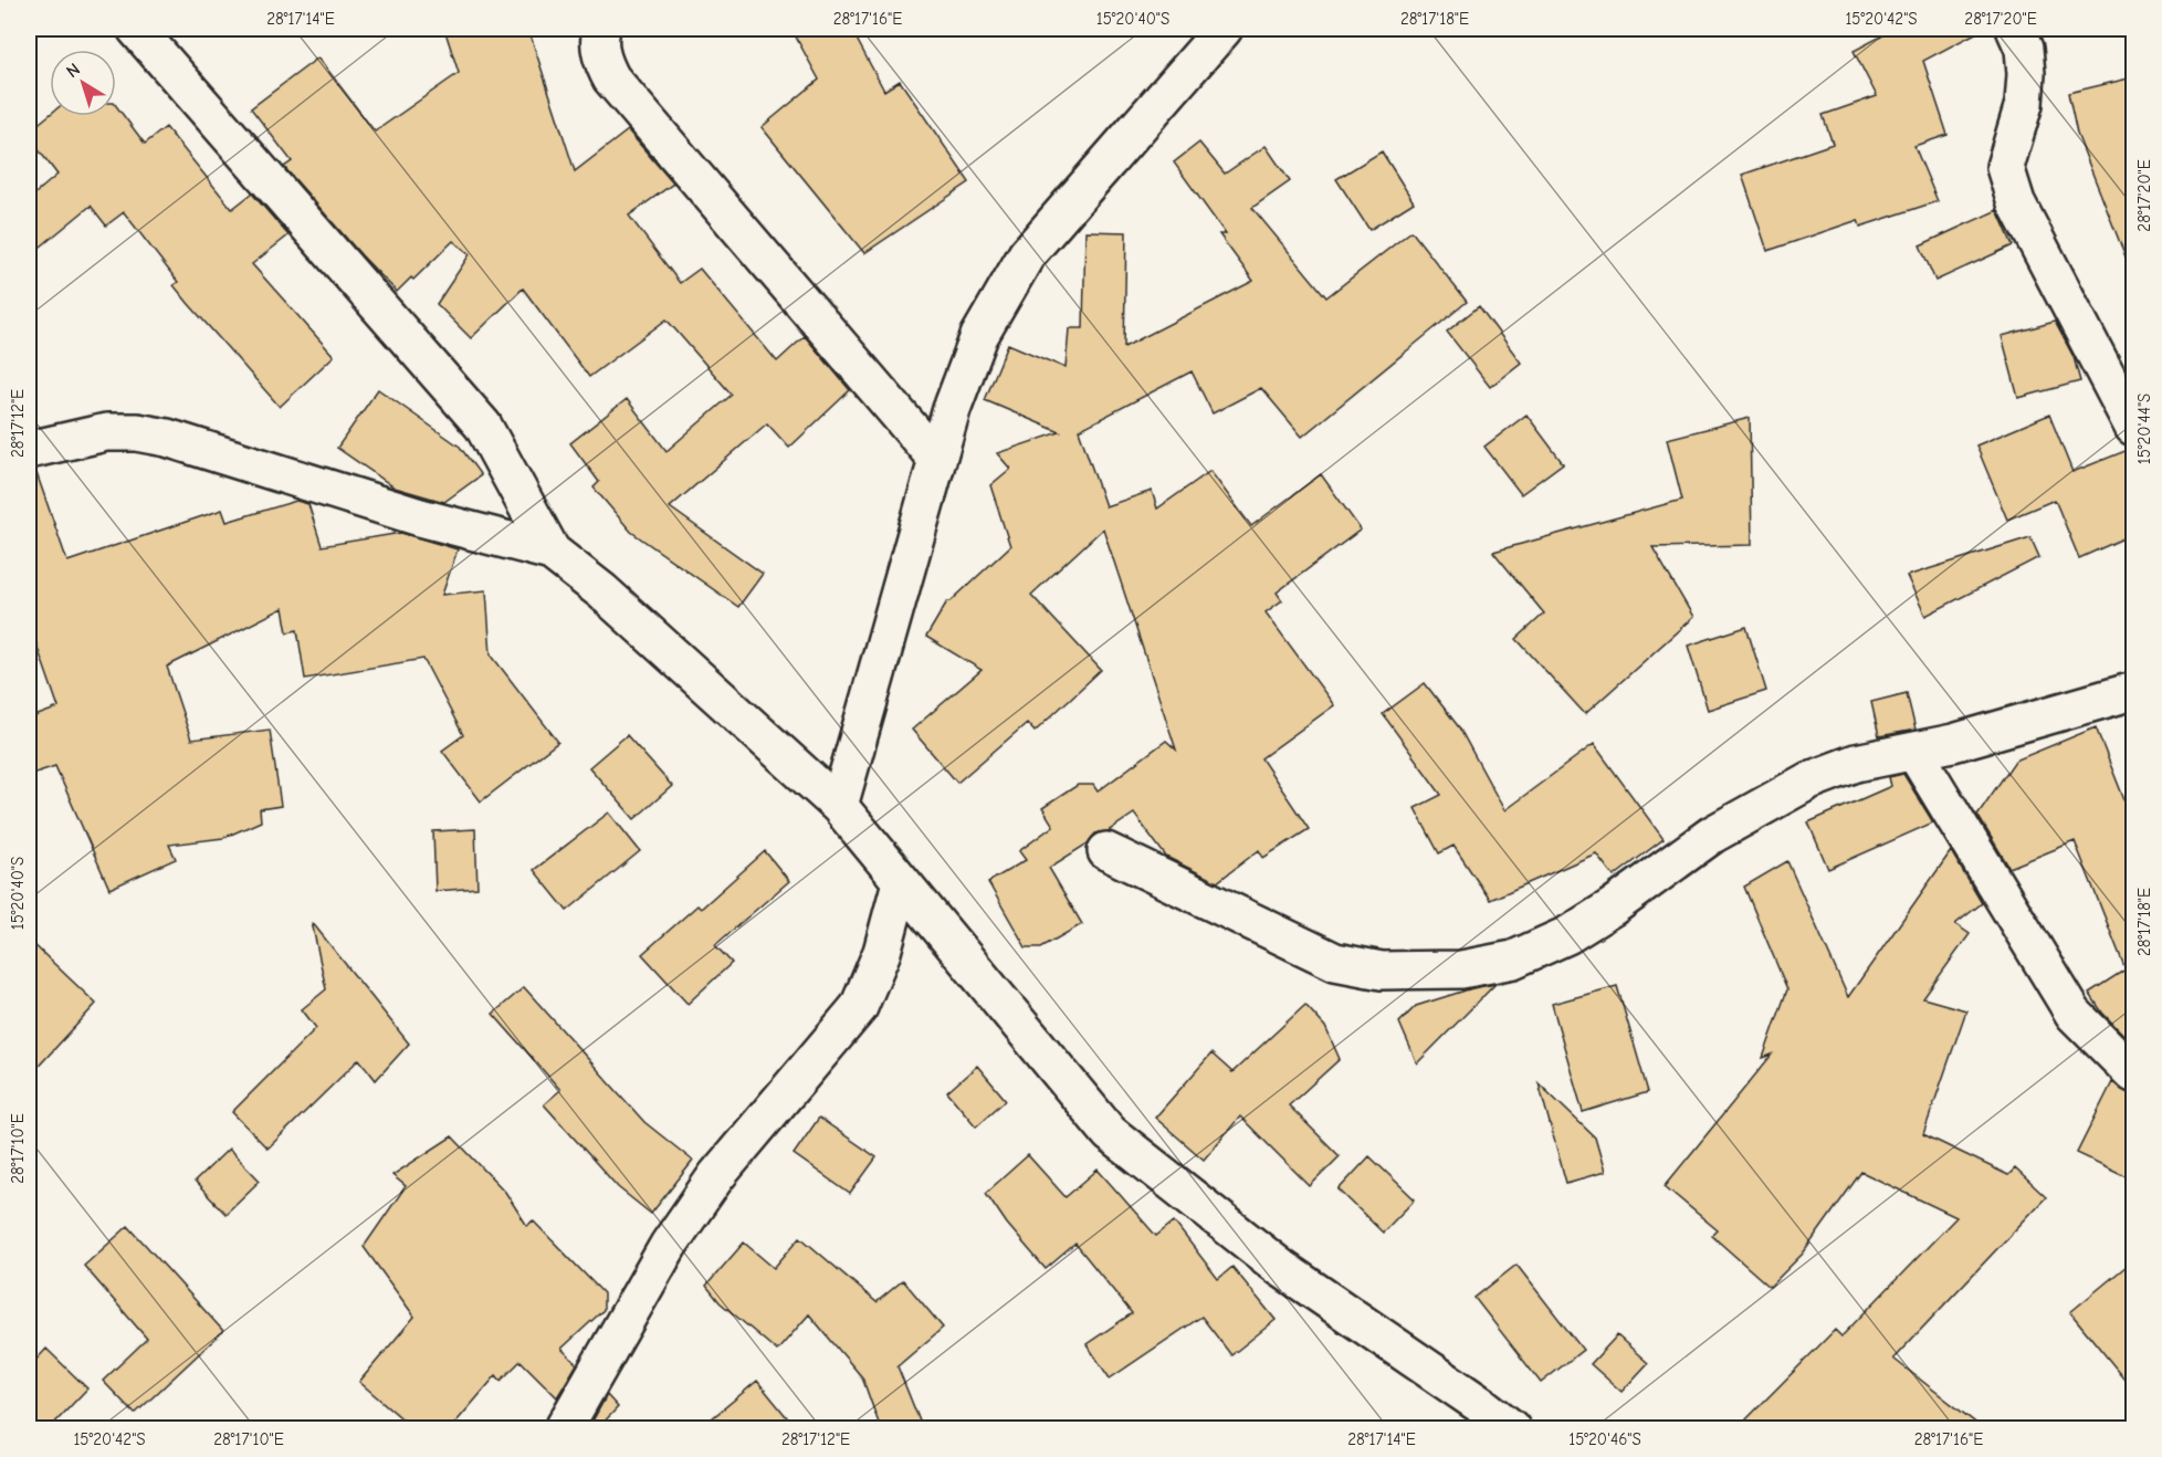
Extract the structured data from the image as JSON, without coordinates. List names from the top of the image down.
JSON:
{
  "north": "top left",
  "coordinates": [
    "28°17'14\"E",
    "28°17'16\"E",
    "15°20'40\"S",
    "28°17'18\"E",
    "15°20'42\"S",
    "28°17'20\"E",
    "28°17'12\"E",
    "15°20'44\"S",
    "28°17'10\"E",
    "15°20'46\"S"
  ]
}
